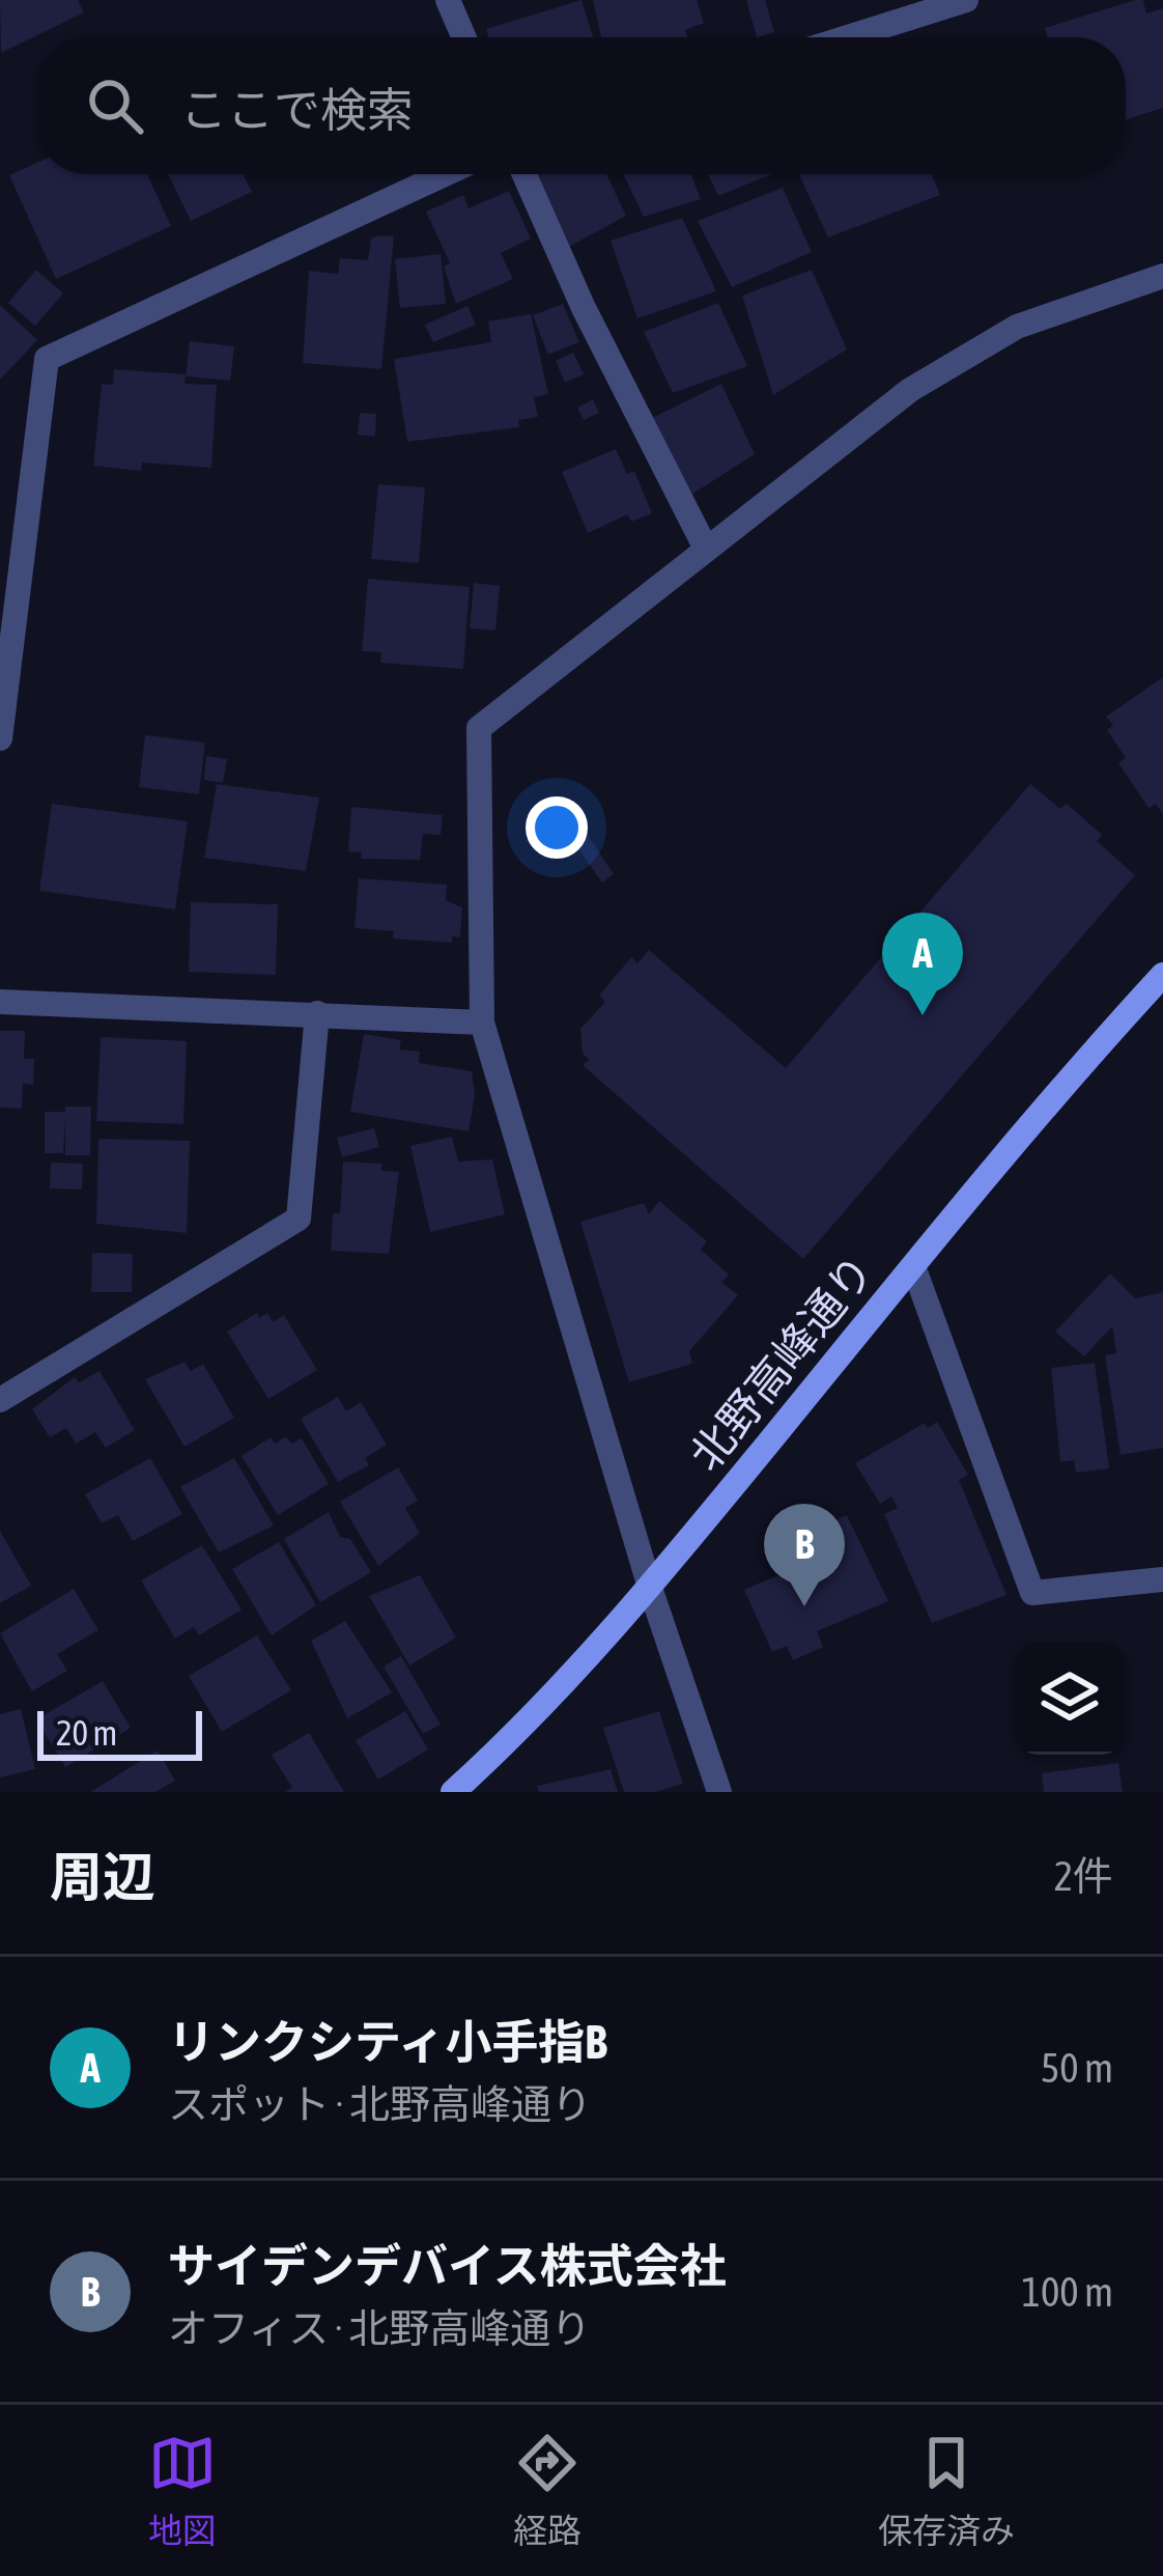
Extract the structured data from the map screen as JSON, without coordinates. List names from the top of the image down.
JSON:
{
  "streets": {
    "street": ["北野高峰通り"]
  },
  "scale_bar": "20 m",
  "page": {
    "search": "ここで検索",
    "pins": ["A", "B"],
    "scale": "20 m",
    "heading": ["周辺", "2件"],
    "list": [
      {
        "mark": "A",
        "name": "リンクシティ小手指B",
        "note": "スポット · 北野高峰通り",
        "value": "50 m"
      },
      {
        "mark": "B",
        "name": "サイデンデバイス株式会社",
        "note": "オフィス · 北野高峰通り",
        "value": "100 m"
      }
    ],
    "nav": ["地図", "経路", "保存済み"]
  }
}
